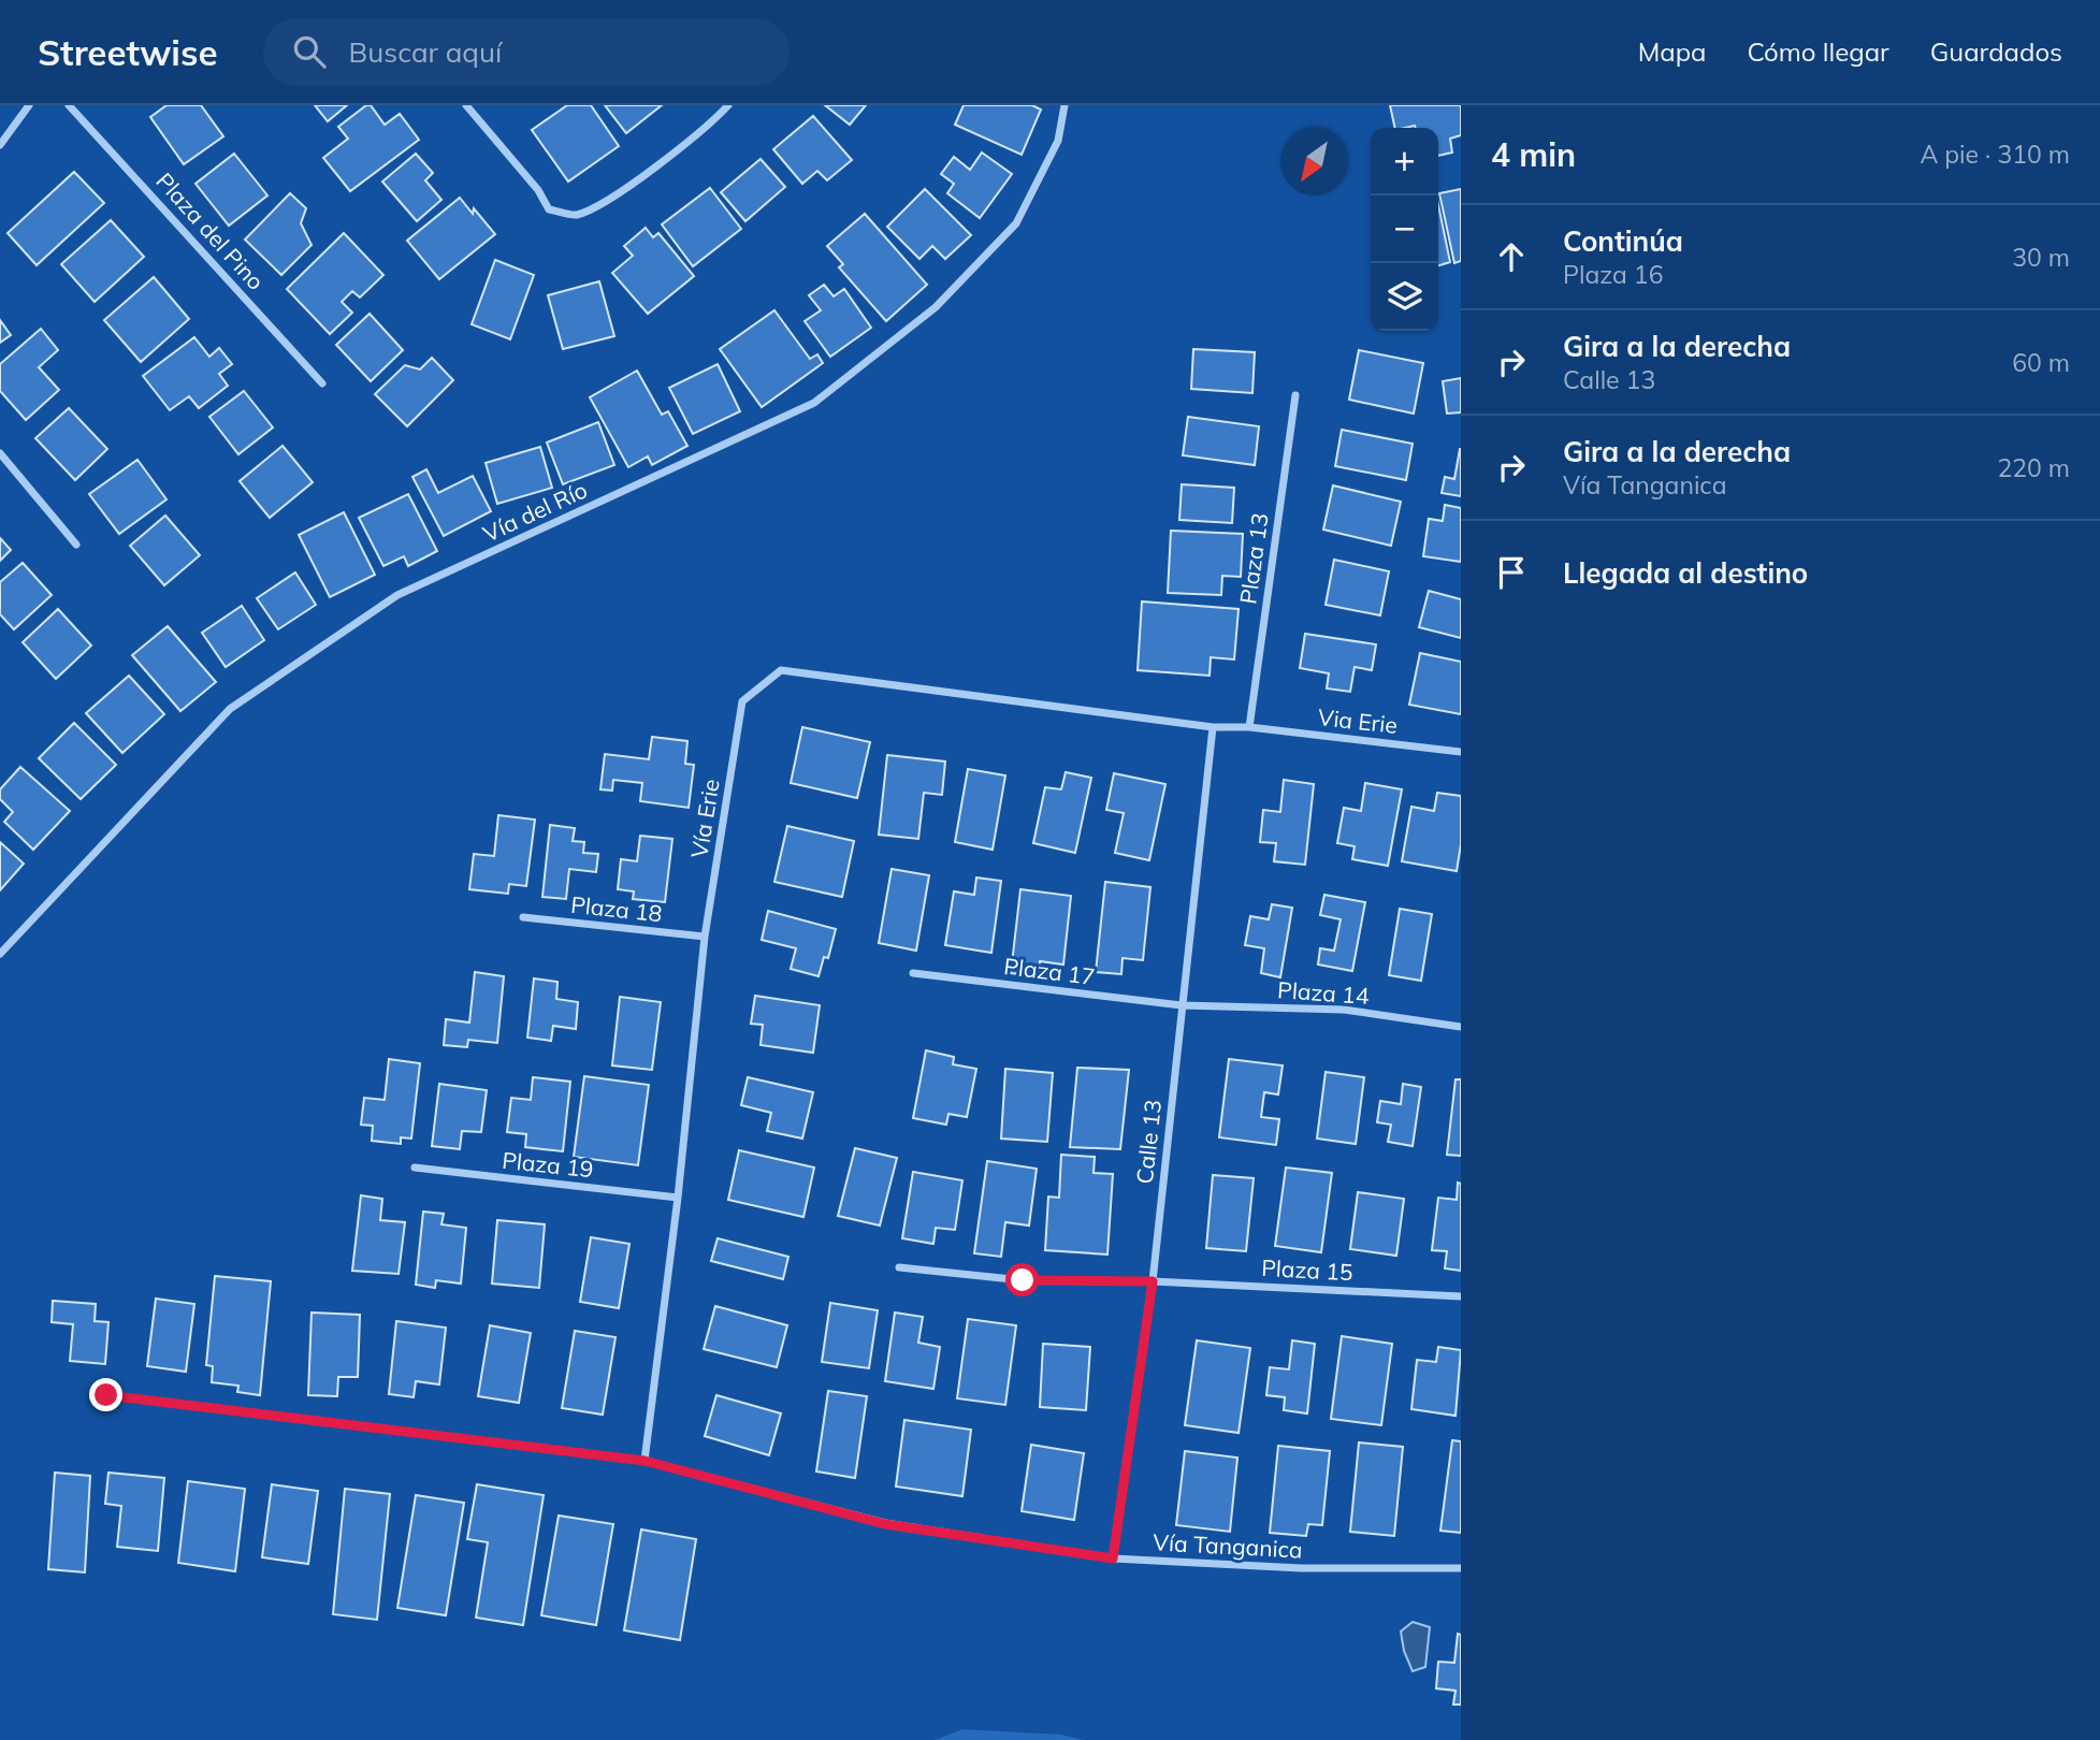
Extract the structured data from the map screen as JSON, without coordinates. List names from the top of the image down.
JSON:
{
  "streets": {
    "street": [
      "Plaza del Pino",
      "Vía del Río",
      "Plaza 13",
      "Via Erie",
      "Vía Erie",
      "Plaza 18",
      "Plaza 17",
      "Plaza 14",
      "Calle 13",
      "Plaza 19",
      "Plaza 15",
      "Vía Tanganica"
    ]
  },
  "crossings": [
    ["Plaza 13", "Via Erie"],
    ["Plaza 13", "Vía Erie"],
    ["Via Erie", "Vía Erie"],
    ["Vía Erie", "Plaza 18"],
    ["Vía Erie", "Calle 13"],
    ["Vía Erie", "Plaza 19"],
    ["Vía Erie", "Vía Tanganica"],
    ["Plaza 17", "Plaza 14"],
    ["Plaza 17", "Calle 13"],
    ["Plaza 14", "Calle 13"],
    ["Calle 13", "Plaza 15"],
    ["Calle 13", "Vía Tanganica"]
  ],
  "north": "bottom left",
  "page": {
    "header": "Streetwise",
    "search": "Buscar aquí",
    "nav": ["Mapa", "Cómo llegar", "Guardados"],
    "heading": ["4 min", "A pie · 310 m"],
    "map_buttons": ["+", "−"],
    "list": [
      ["Continúa", "Plaza 16", "30 m"],
      ["Gira a la derecha", "Calle 13", "60 m"],
      ["Gira a la derecha", "Vía Tanganica", "220 m"],
      "Llegada al destino"
    ]
  }
}
